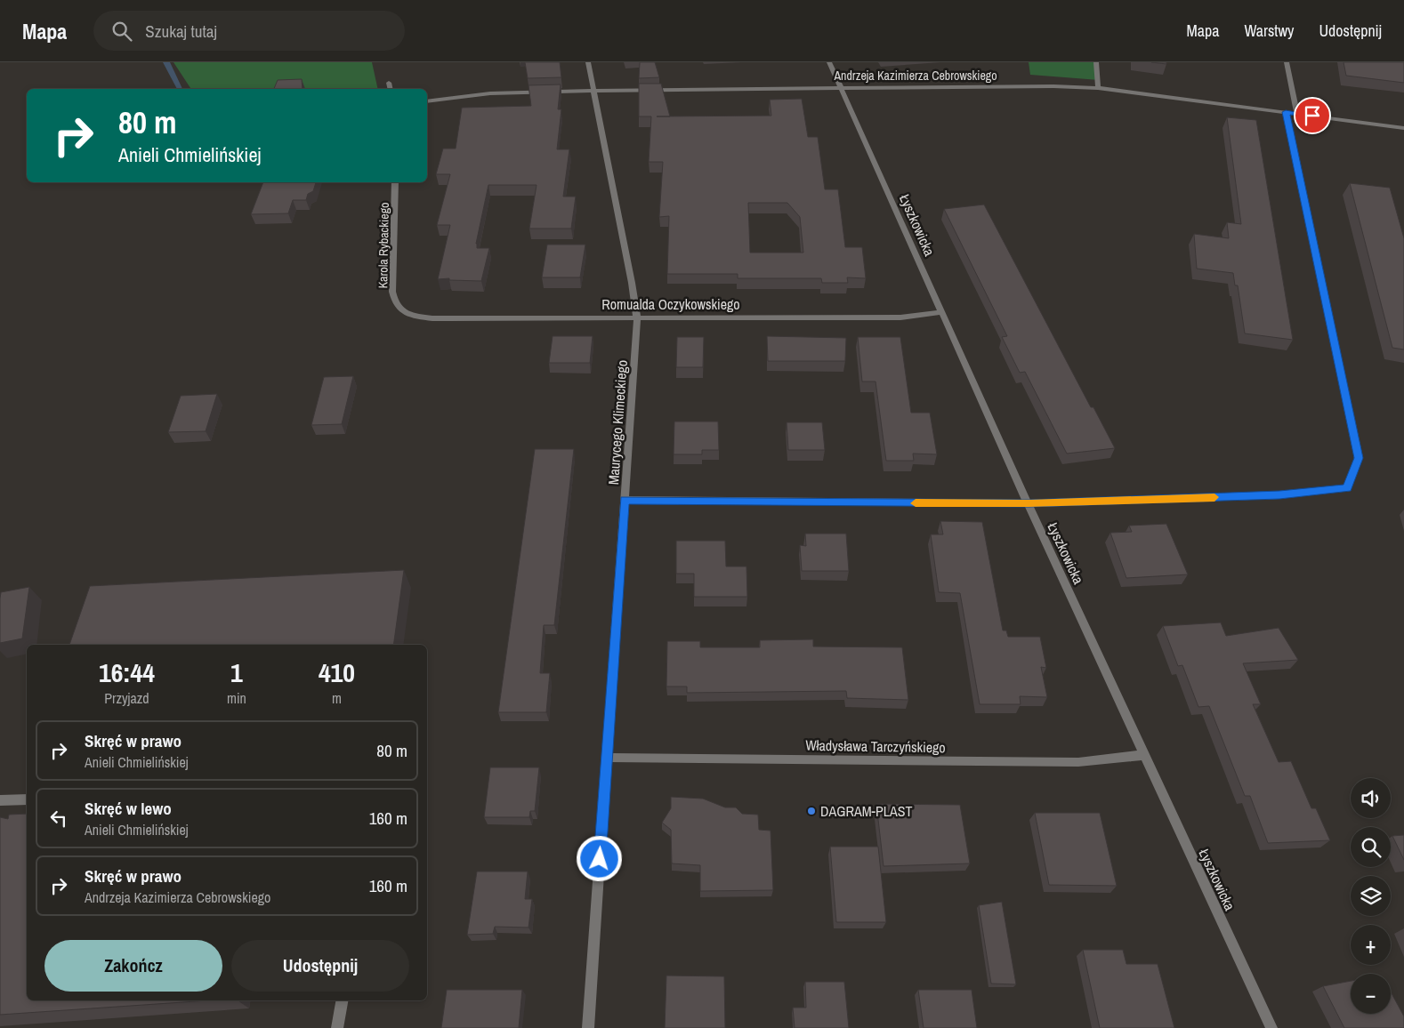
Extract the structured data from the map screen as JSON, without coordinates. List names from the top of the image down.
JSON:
{
  "streets": {
    "street": [
      "Andrzeja Kazimierza Cebrowskiego",
      "Łyszkowicka",
      "Karola Rybackiego",
      "Romualda Oczykowskiego",
      "Maurycego Klimeckiego",
      "Władysława Tarczyńskiego"
    ]
  },
  "crossings": [
    ["Andrzeja Kazimierza Cebrowskiego", "Łyszkowicka"],
    ["Andrzeja Kazimierza Cebrowskiego", "Maurycego Klimeckiego"],
    ["Łyszkowicka", "Romualda Oczykowskiego"],
    ["Łyszkowicka", "Władysława Tarczyńskiego"],
    ["Karola Rybackiego", "Romualda Oczykowskiego"],
    ["Romualda Oczykowskiego", "Maurycego Klimeckiego"],
    ["Maurycego Klimeckiego", "Władysława Tarczyńskiego"]
  ],
  "places": ["DAGRAM-PLAST"],
  "page": {
    "header": "Mapa",
    "search": "Szukaj tutaj",
    "nav": ["Mapa", "Warstwy", "Udostępnij"],
    "turn": ["80 m", "Anieli Chmielińskiej"],
    "eta": [
      "16:44",
      "Przyjazd",
      "1",
      "min",
      "410",
      "m"
    ],
    "list": [
      {
        "name": "Skręć w prawo",
        "note": "Anieli Chmielińskiej",
        "value": "80 m"
      },
      {
        "name": "Skręć w lewo",
        "note": "Anieli Chmielińskiej",
        "value": "160 m"
      },
      {
        "name": "Skręć w prawo",
        "note": "Andrzeja Kazimierza Cebrowskiego",
        "value": "160 m"
      }
    ],
    "map_buttons": ["+", "−"],
    "buttons": ["Zakończ", "Udostępnij"]
  }
}
